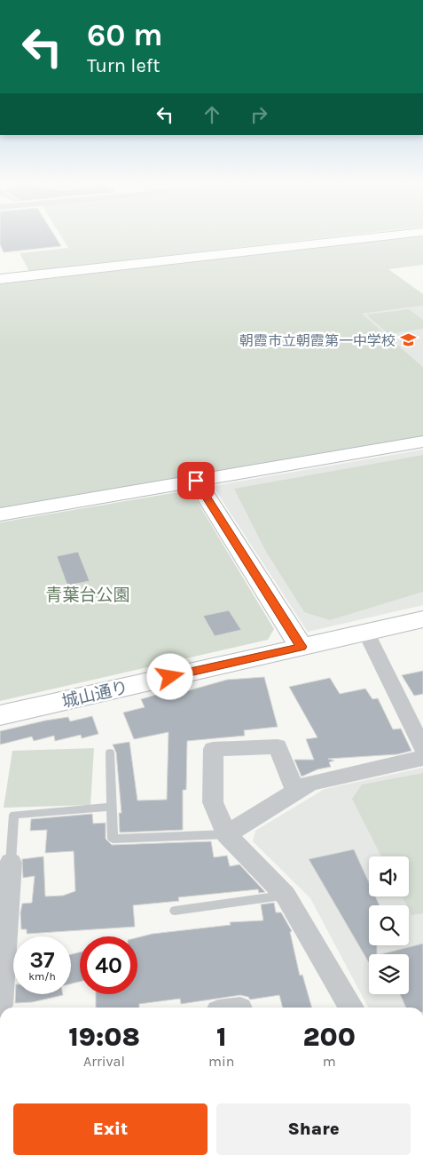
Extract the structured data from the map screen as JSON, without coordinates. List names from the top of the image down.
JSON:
{
  "streets": {
    "street": ["城山通り"]
  },
  "parks": ["青葉台公園"],
  "places": {
    "school or university": ["朝霞市立朝霞第一中学校"]
  },
  "page": {
    "turn": ["60 m", "Turn left"],
    "speed": "37 km/h",
    "limit": "40",
    "eta": [
      "19:08",
      "Arrival",
      "1",
      "min",
      "200",
      "m"
    ],
    "buttons": ["Exit", "Share"]
  }
}
